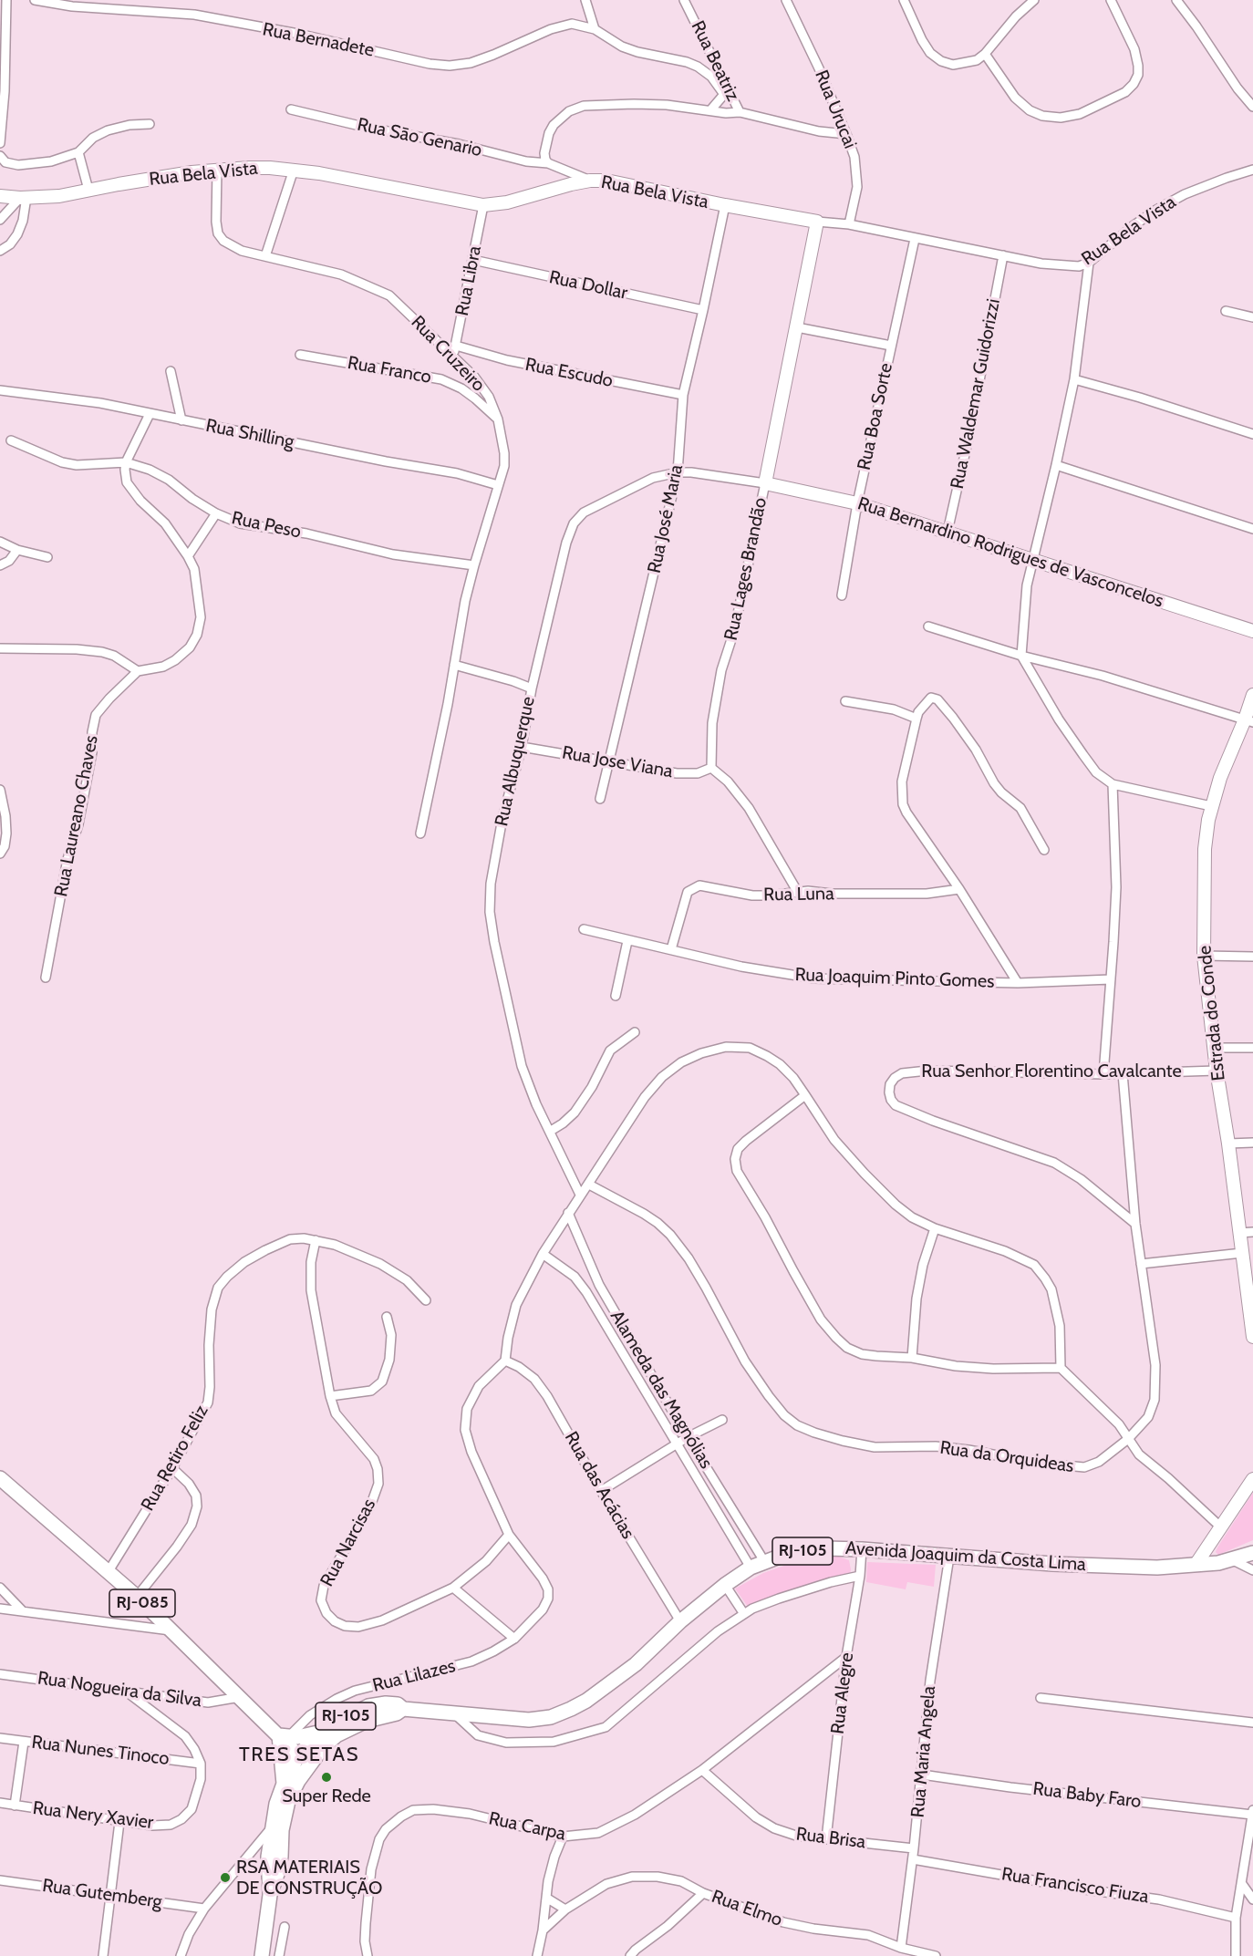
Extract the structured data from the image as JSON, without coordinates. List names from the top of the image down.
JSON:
{
  "streets": {
    "main road": ["RJ-105", "Avenida Joaquim da Costa Lima", "RJ-085"],
    "street": [
      "Rua Bernadete",
      "Rua Beatriz",
      "Rua Urucai",
      "Rua Sāo Genario",
      "Rua Bela Vista",
      "Rua Libra",
      "Rua Dollar",
      "Rua Cruzeiro",
      "Rua Franco",
      "Rua Escudo",
      "Rua Waldemar Guidorizzi",
      "Rua Boa Sorte",
      "Rua Shilling",
      "Rua José Maria",
      "Rua Peso",
      "Rua Bernardino Rodrigues de Vasconcelos",
      "Rua Lages Brandão",
      "Rua Albuquerque",
      "Rua Jose Viana",
      "Rua Laureano Chaves",
      "Rua Luna",
      "Rua Joaquim Pinto Gomes",
      "Estrada do Conde",
      "Rua Senhor Florentino Cavalcante",
      "Alameda das Magnólias",
      "Rua da Orquideas",
      "Rua Retiro Feliz",
      "Rua das Acácias",
      "Rua Narcisas",
      "Rua Lilazes",
      "Rua Nogueira da Silva",
      "Rua Alegre",
      "Rua Nunes Tinoco",
      "Rua Maria Angela",
      "Rua Baby Faro",
      "Rua Nery Xavier",
      "Rua Carpa",
      "Rua Brisa",
      "Rua Francisco Fiuza",
      "Rua Gutemberg",
      "Rua Elmo"
    ]
  },
  "crossings": [
    ["Rua Bernadete", "Rua Beatriz"],
    ["Rua Beatriz", "Rua Urucai"],
    ["Rua Urucai", "Rua Bela Vista"],
    ["Rua Sāo Genario", "Rua Bela Vista"],
    ["Rua Bela Vista", "Rua Libra"],
    ["Rua Bela Vista", "Rua Cruzeiro"],
    ["Rua Bela Vista", "Rua Waldemar Guidorizzi"],
    ["Rua Bela Vista", "Rua Boa Sorte"],
    ["Rua Bela Vista", "Rua José Maria"],
    ["Rua Bela Vista", "Rua Lages Brandão"],
    ["Rua Libra", "Rua Dollar"],
    ["Rua Libra", "Rua Cruzeiro"],
    ["Rua Libra", "Rua Escudo"],
    ["Rua Dollar", "Rua José Maria"],
    ["Rua Cruzeiro", "Rua Franco"],
    ["Rua Cruzeiro", "Rua Shilling"],
    ["Rua Cruzeiro", "Rua Peso"],
    ["Rua Escudo", "Rua José Maria"],
    ["Rua Waldemar Guidorizzi", "Rua Bernardino Rodrigues de Vasconcelos"],
    ["Rua Boa Sorte", "Rua Bernardino Rodrigues de Vasconcelos"],
    ["Rua José Maria", "Rua Albuquerque"],
    ["Rua José Maria", "Rua Jose Viana"],
    ["Rua Bernardino Rodrigues de Vasconcelos", "Rua Lages Brandão"],
    ["Rua Bernardino Rodrigues de Vasconcelos", "Rua Albuquerque"],
    ["Rua Lages Brandão", "Rua Albuquerque"],
    ["Rua Lages Brandão", "Rua Jose Viana"],
    ["Rua Albuquerque", "Rua Jose Viana"],
    ["Rua Luna", "Rua Joaquim Pinto Gomes"],
    ["Estrada do Conde", "Rua Senhor Florentino Cavalcante"],
    ["Rua Senhor Florentino Cavalcante", "Rua da Orquideas"],
    ["Alameda das Magnólias", "Avenida Joaquim da Costa Lima"],
    ["Rua Retiro Feliz", "Rua Narcisas"],
    ["Rua Retiro Feliz", "RJ-085"],
    ["Rua das Acácias", "Avenida Joaquim da Costa Lima"],
    ["Rua Narcisas", "Rua Lilazes"],
    ["Avenida Joaquim da Costa Lima", "RJ-085"],
    ["Avenida Joaquim da Costa Lima", "Rua Alegre"],
    ["Avenida Joaquim da Costa Lima", "Rua Maria Angela"],
    ["RJ-085", "Rua Lilazes"],
    ["RJ-085", "Rua Nogueira da Silva"],
    ["Rua Alegre", "Rua Carpa"],
    ["Rua Alegre", "Rua Brisa"],
    ["Rua Nunes Tinoco", "Rua Nery Xavier"],
    ["Rua Maria Angela", "Rua Baby Faro"],
    ["Rua Maria Angela", "Rua Brisa"],
    ["Rua Maria Angela", "Rua Francisco Fiuza"],
    ["Rua Maria Angela", "Rua Elmo"],
    ["Rua Carpa", "Rua Brisa"]
  ],
  "districts": ["TRES SETAS"],
  "places": ["Super Rede", "RSA MATERIAIS DE CONSTRUÇÃO"]
}
